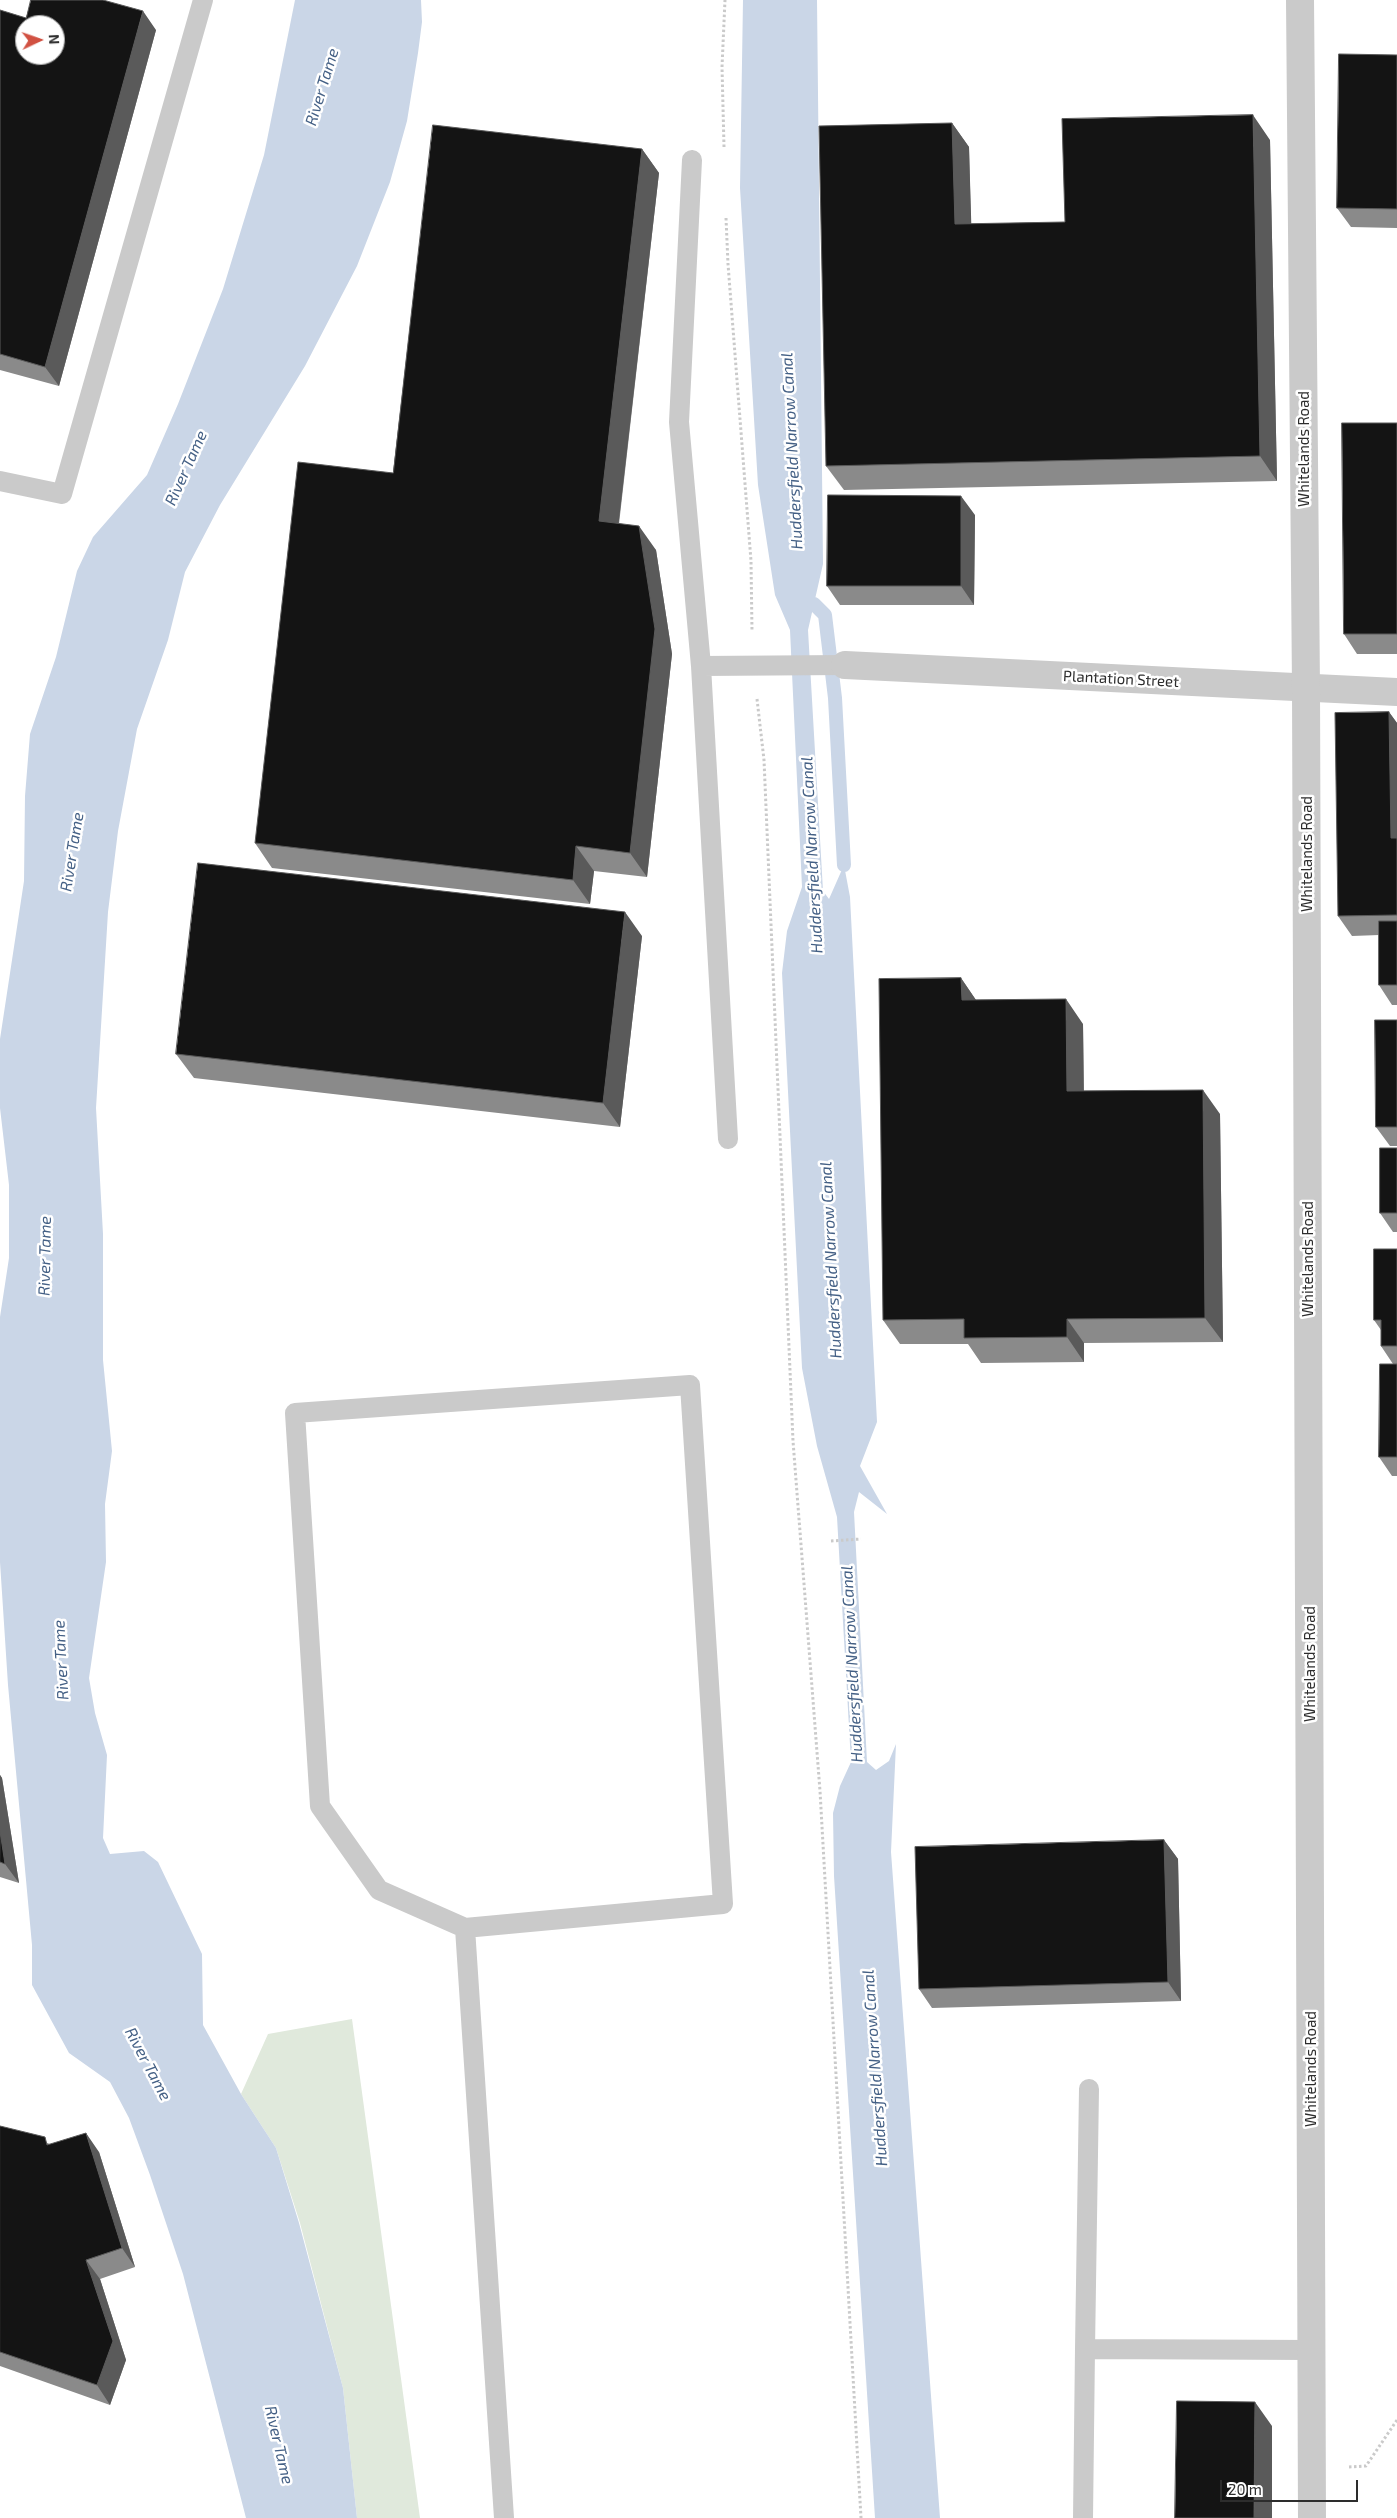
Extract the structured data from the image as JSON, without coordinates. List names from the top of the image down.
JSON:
{
  "streets": {
    "street": ["Whitelands Road", "Plantation Street"]
  },
  "crossings": [
    ["Whitelands Road", "Plantation Street"]
  ],
  "water": ["River Tame", "Huddersfield Narrow Canal"],
  "scale_bar": "20 m",
  "north": "right"
}
